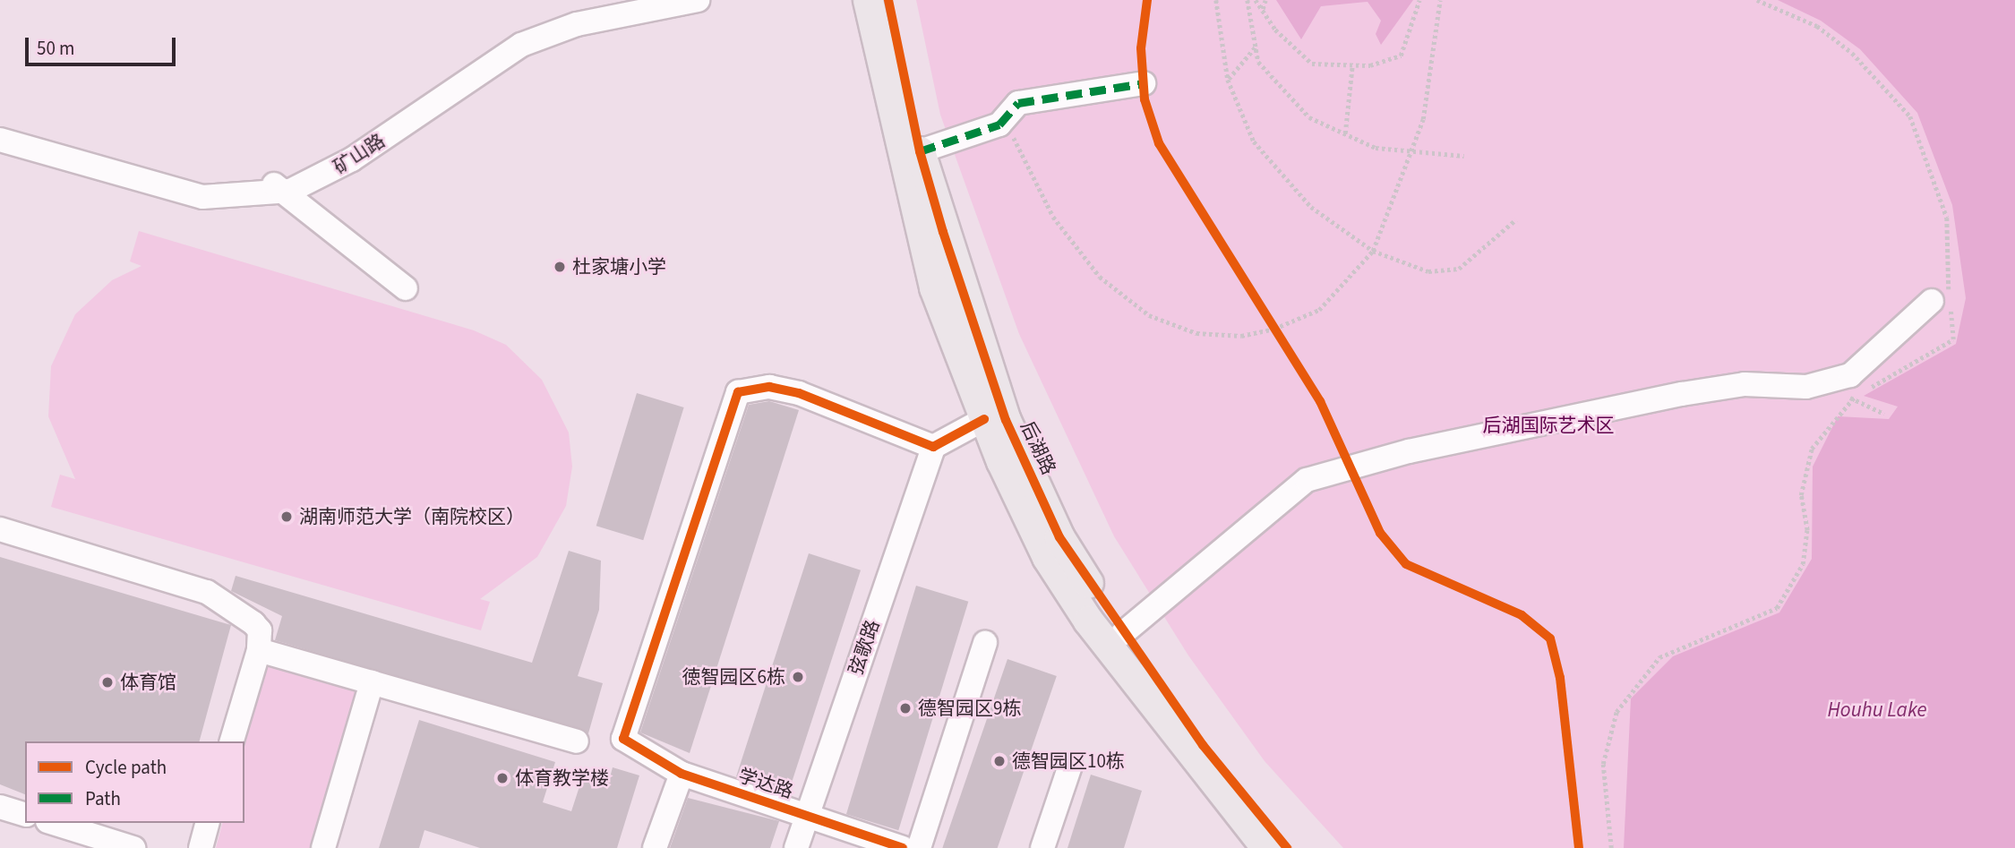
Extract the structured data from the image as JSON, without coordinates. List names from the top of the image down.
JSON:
{
  "streets": {
    "main road": ["后湖路"],
    "street": ["矿山路", "弦歌路", "学达路"]
  },
  "crossings": [
    ["弦歌路", "学达路"]
  ],
  "water": ["Houhu Lake"],
  "parks": ["后湖国际艺术区"],
  "places": [
    "杜家塘小学",
    "湖南师范大学（南院校区）",
    "徳智园区6栋",
    "体育馆",
    "德智园区9栋",
    "德智园区10栋",
    "体育教学楼"
  ],
  "legend": ["Cycle path", "Path"],
  "scale_bar": "50 m"
}
